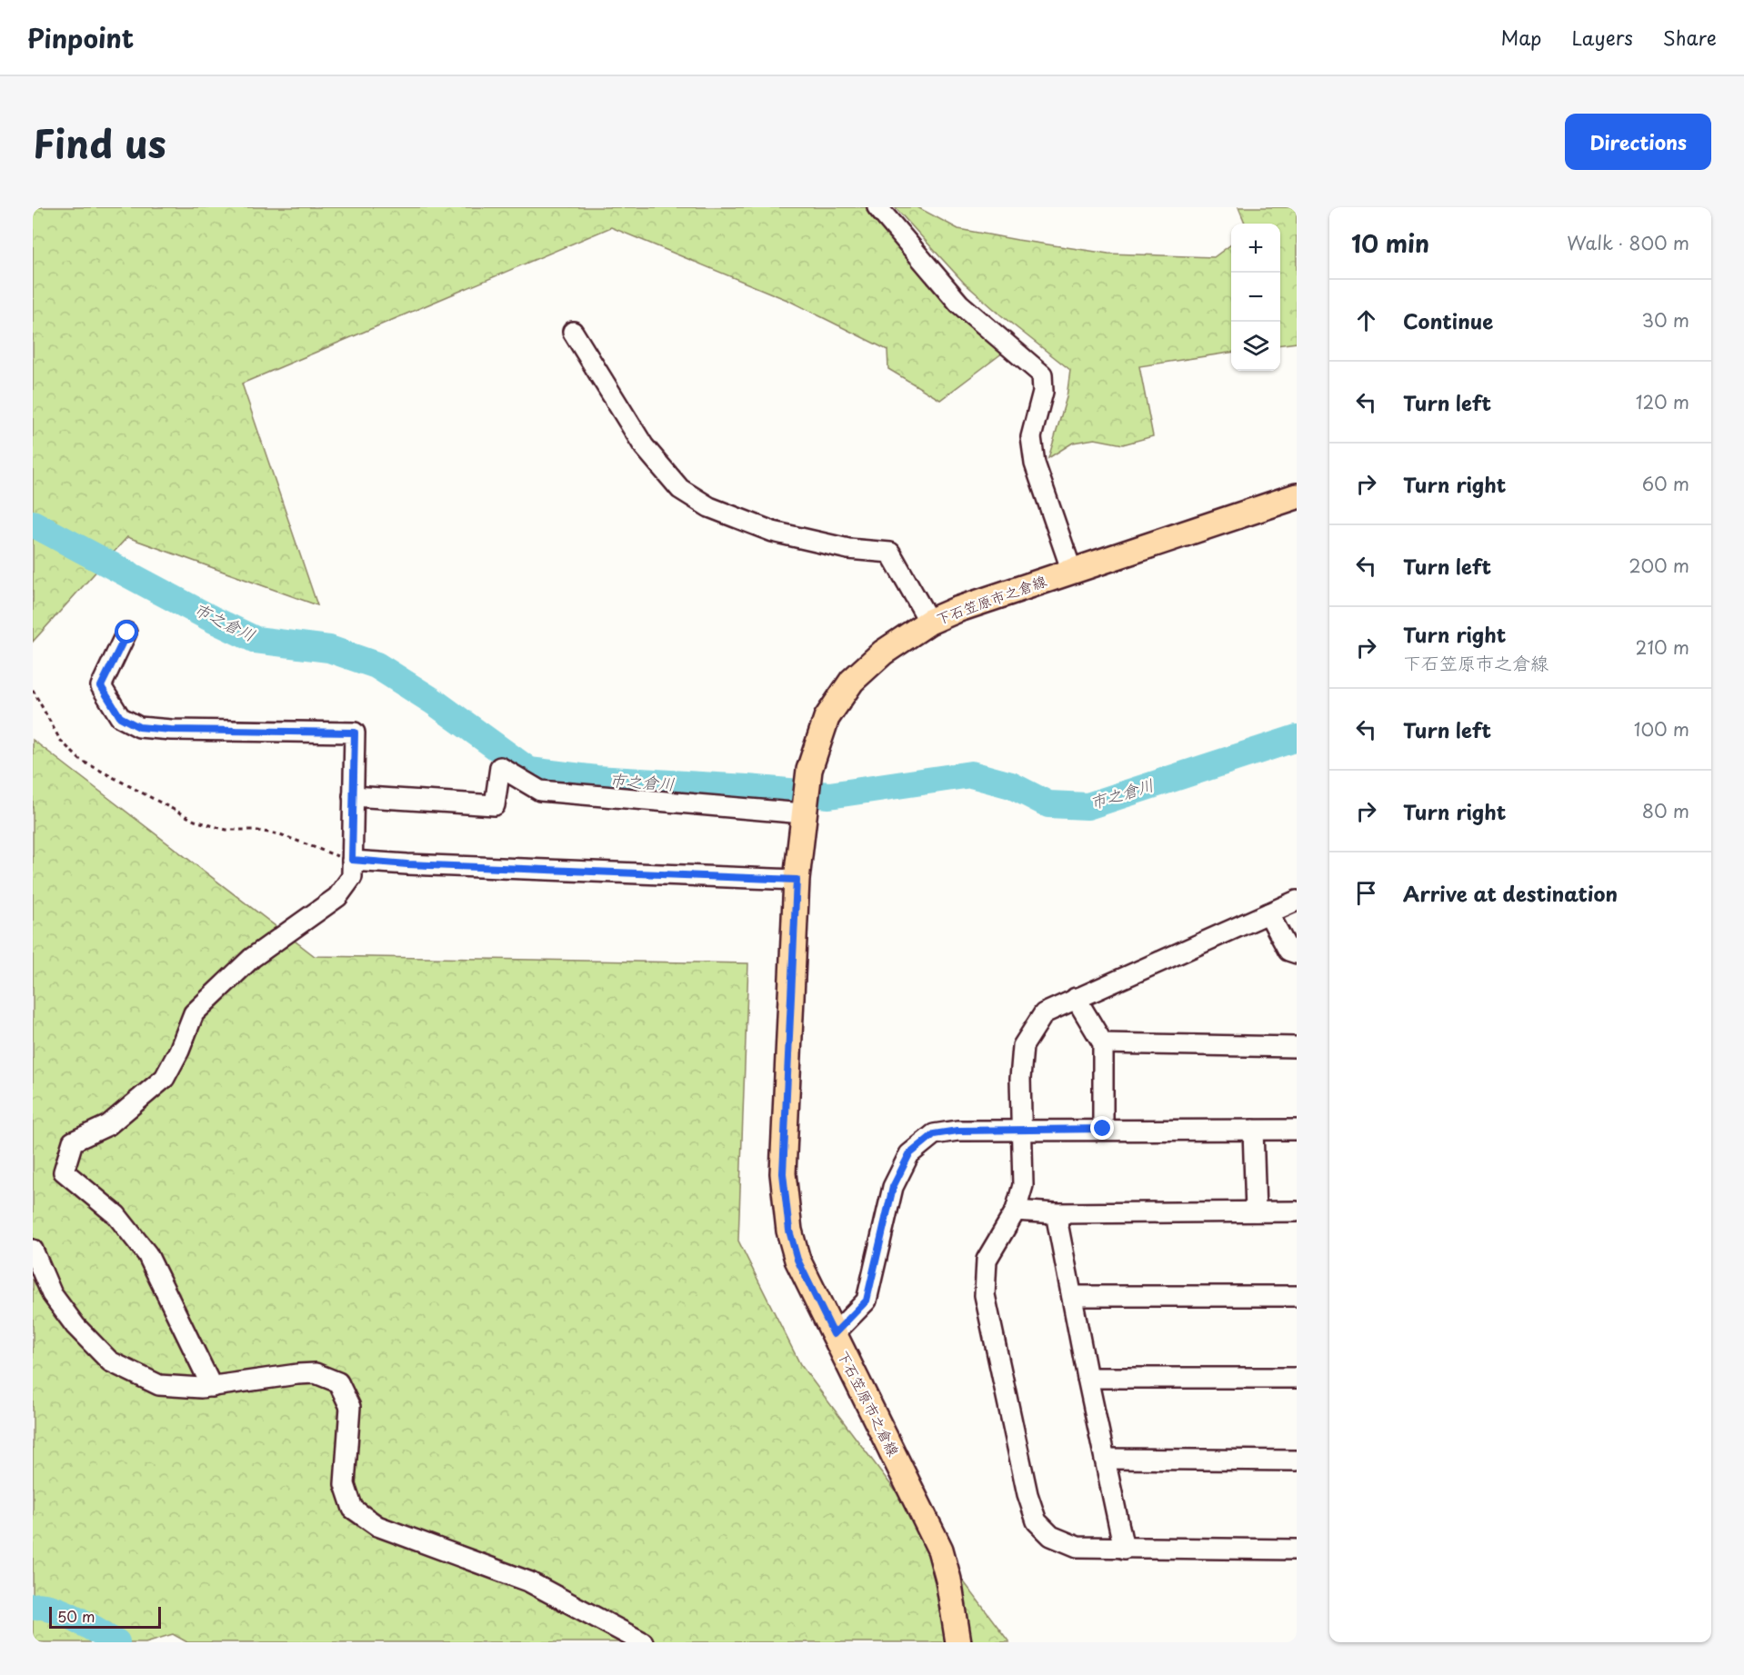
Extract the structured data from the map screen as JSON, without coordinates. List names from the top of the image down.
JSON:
{
  "streets": {
    "main road": ["下石笠原市之倉線"]
  },
  "water": ["市之倉川"],
  "scale_bar": "50 m",
  "page": {
    "header": "Pinpoint",
    "nav": ["Map", "Layers", "Share"],
    "title": "Find us",
    "buttons": "Directions",
    "heading": ["10 min", "Walk · 800 m"],
    "map_buttons": ["+", "−"],
    "list": [
      ["Continue", "30 m"],
      ["Turn left", "120 m"],
      ["Turn right", "60 m"],
      ["Turn left", "200 m"],
      ["Turn right", "下石笠原市之倉線", "210 m"],
      ["Turn left", "100 m"],
      ["Turn right", "80 m"],
      "Arrive at destination"
    ],
    "scale": "50 m"
  }
}
